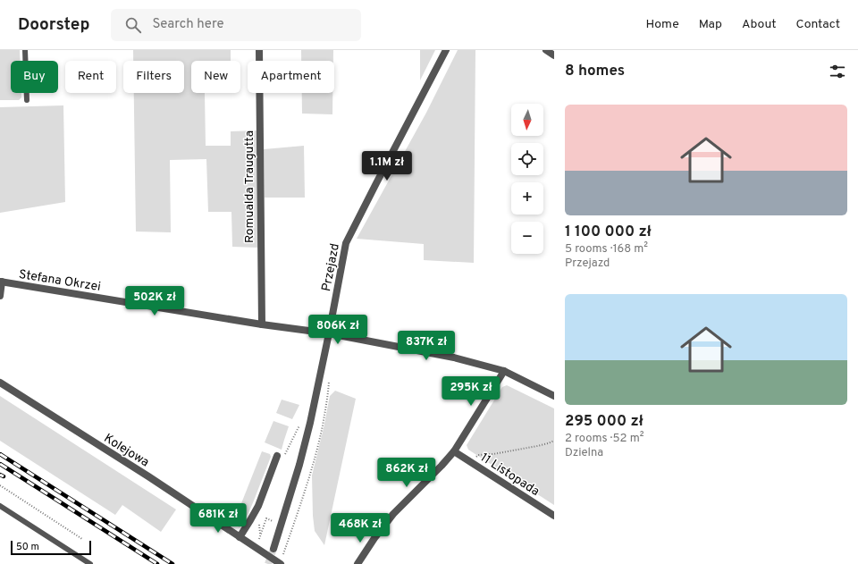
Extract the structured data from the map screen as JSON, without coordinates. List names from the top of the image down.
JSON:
{
  "streets": {
    "street": [
      "Romualda Traugutta",
      "Przejazd",
      "Stefana Okrzei",
      "Kolejowa",
      "11 Listopada"
    ]
  },
  "crossings": [
    ["Romualda Traugutta", "Stefana Okrzei"],
    ["Przejazd", "Stefana Okrzei"]
  ],
  "scale_bar": "50 m",
  "north": "bottom",
  "page": {
    "header": "Doorstep",
    "search": "Search here",
    "nav": [
      "Home",
      "Map",
      "About",
      "Contact"
    ],
    "heading": "8 homes",
    "chip": [
      "Buy",
      "Rent",
      "Filters",
      "New",
      "Apartment"
    ],
    "list": [
      {
        "name": "1 100 000 zł",
        "note": "5 rooms · 168 m² · Przejazd"
      },
      {
        "name": "295 000 zł",
        "note": "2 rooms · 52 m² · Dzielna"
      }
    ],
    "map_buttons": ["+", "−"],
    "price": [
      "1.1M zł",
      "502K zł",
      "806K zł",
      "837K zł",
      "295K zł",
      "862K zł",
      "681K zł",
      "468K zł"
    ],
    "scale": "50 m"
  }
}
